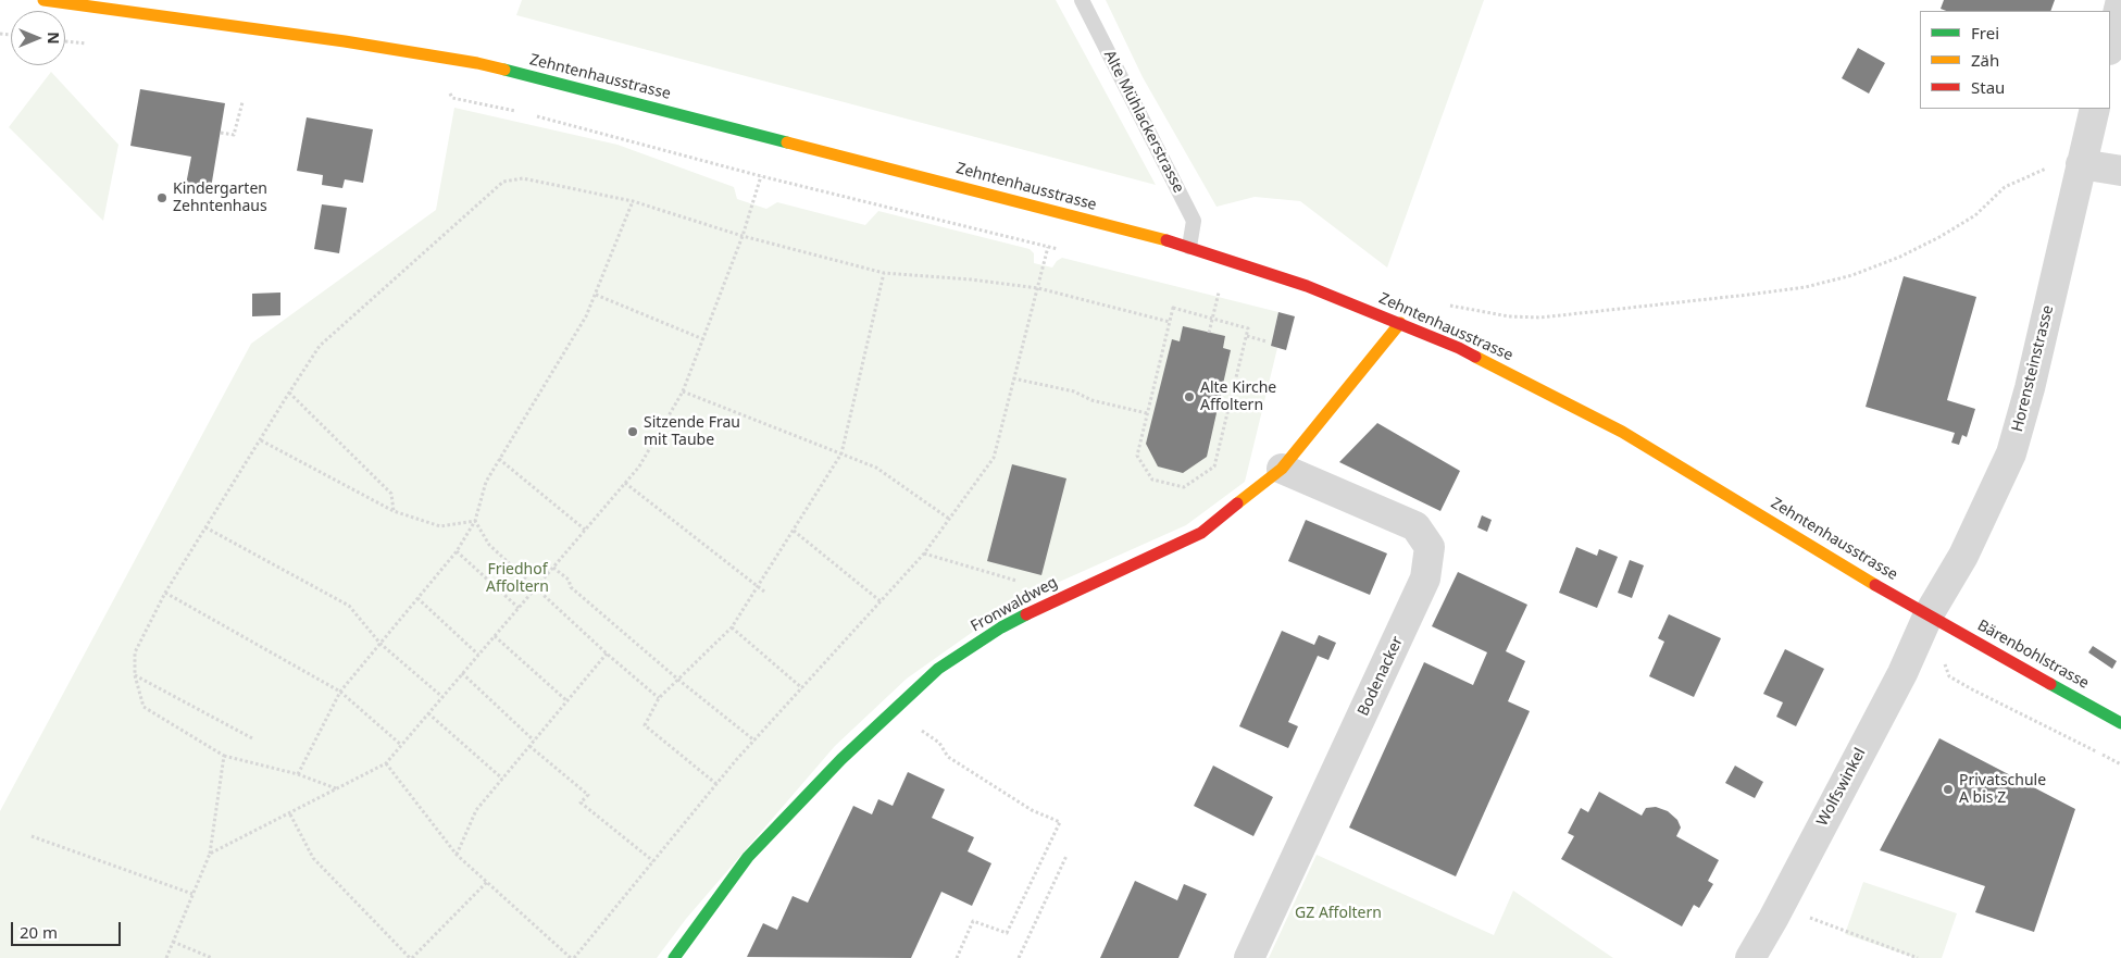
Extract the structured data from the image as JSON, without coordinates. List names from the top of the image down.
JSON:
{
  "streets": {
    "street": [
      "Zehntenhausstrasse",
      "Horensteinstrasse",
      "Fronwaldweg",
      "Bärenbohlstrasse",
      "Bodenacker",
      "Wolfswinkel"
    ],
    "lane": ["Alte Mühlackerstrasse"]
  },
  "crossings": [
    ["Zehntenhausstrasse", "Alte Mühlackerstrasse"],
    ["Zehntenhausstrasse", "Horensteinstrasse"],
    ["Zehntenhausstrasse", "Fronwaldweg"],
    ["Zehntenhausstrasse", "Bärenbohlstrasse"],
    ["Zehntenhausstrasse", "Wolfswinkel"],
    ["Horensteinstrasse", "Bärenbohlstrasse"],
    ["Horensteinstrasse", "Wolfswinkel"],
    ["Fronwaldweg", "Bodenacker"],
    ["Bärenbohlstrasse", "Wolfswinkel"]
  ],
  "parks": ["Friedhof Affoltern", "GZ Affoltern"],
  "places": [
    "Kindergarten Zehntenhaus",
    "Alte Kirche Affoltern",
    "Sitzende Frau mit Taube",
    "Privatschule A bis Z"
  ],
  "legend": ["Frei", "Zäh", "Stau"],
  "scale_bar": "20 m",
  "north": "right"
}
